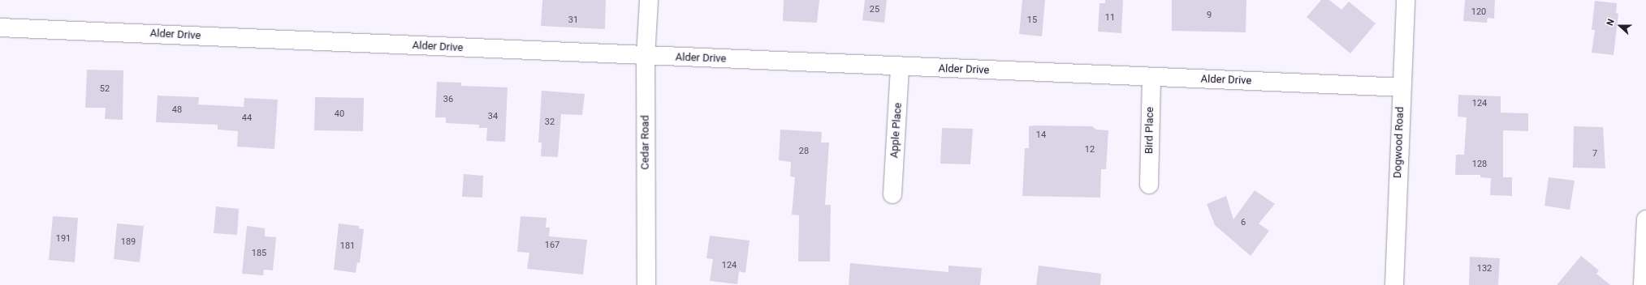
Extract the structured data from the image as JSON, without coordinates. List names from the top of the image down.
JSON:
{
  "streets": {
    "street": [
      "Alder Drive",
      "Apple Place",
      "Bird Place",
      "Cedar Road",
      "Dogwood Road"
    ]
  },
  "crossings": [
    ["Alder Drive", "Apple Place"],
    ["Alder Drive", "Bird Place"],
    ["Alder Drive", "Cedar Road"],
    ["Alder Drive", "Dogwood Road"]
  ],
  "house_numbers": [
    "25",
    "120",
    "9",
    "11",
    "31",
    "15",
    "52",
    "36",
    "124",
    "48",
    "40",
    "34",
    "44",
    "32",
    "14",
    "12",
    "28",
    "7",
    "128",
    "6",
    "191",
    "189",
    "167",
    "181",
    "185",
    "124",
    "132"
  ],
  "north": "left"
}
